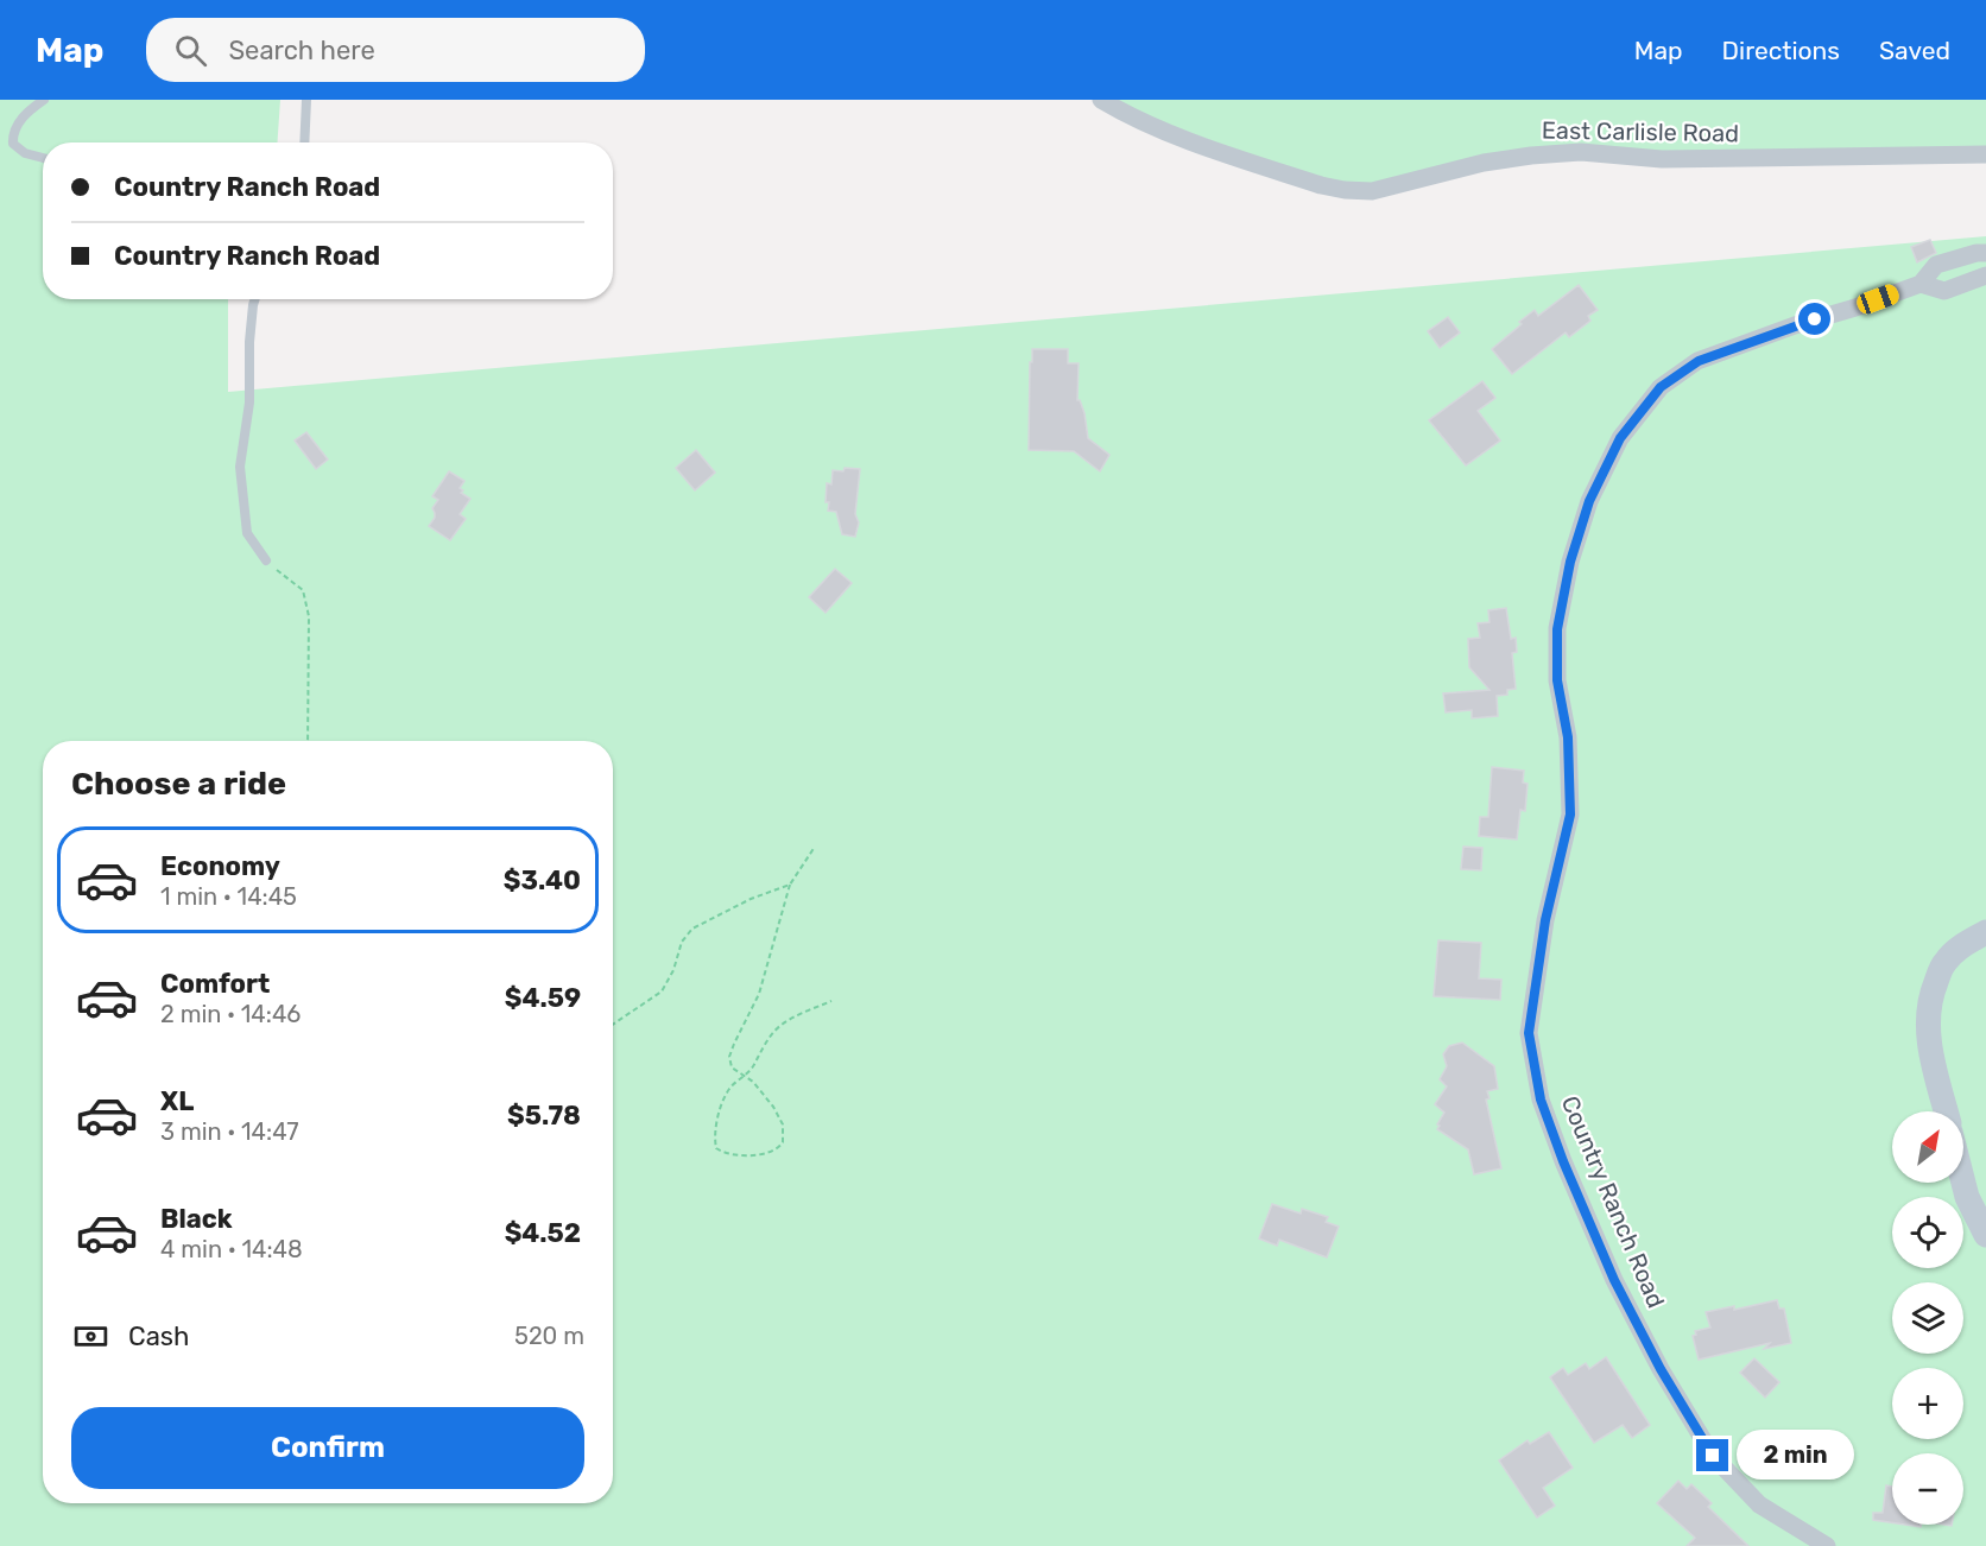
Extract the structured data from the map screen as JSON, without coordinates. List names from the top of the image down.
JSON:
{
  "streets": {
    "street": ["East Carlisle Road", "Country Ranch Road"]
  },
  "north": "top right",
  "page": {
    "header": "Map",
    "search": "Search here",
    "nav": ["Map", "Directions", "Saved"],
    "banner": ["Country Ranch Road", "Country Ranch Road"],
    "heading": "Choose a ride",
    "list": [
      {
        "name": "Economy",
        "note": "1 min · 14:45",
        "value": "$3.40"
      },
      {
        "name": "Comfort",
        "note": "2 min · 14:46",
        "value": "$4.59"
      },
      {
        "name": "XL",
        "note": "3 min · 14:47",
        "value": "$5.78"
      },
      {
        "name": "Black",
        "note": "4 min · 14:48",
        "value": "$4.52"
      }
    ],
    "map_buttons": ["+", "−"],
    "pay": ["Cash", "520 m"],
    "buttons": "Confirm",
    "bubble": "2 min"
  }
}
